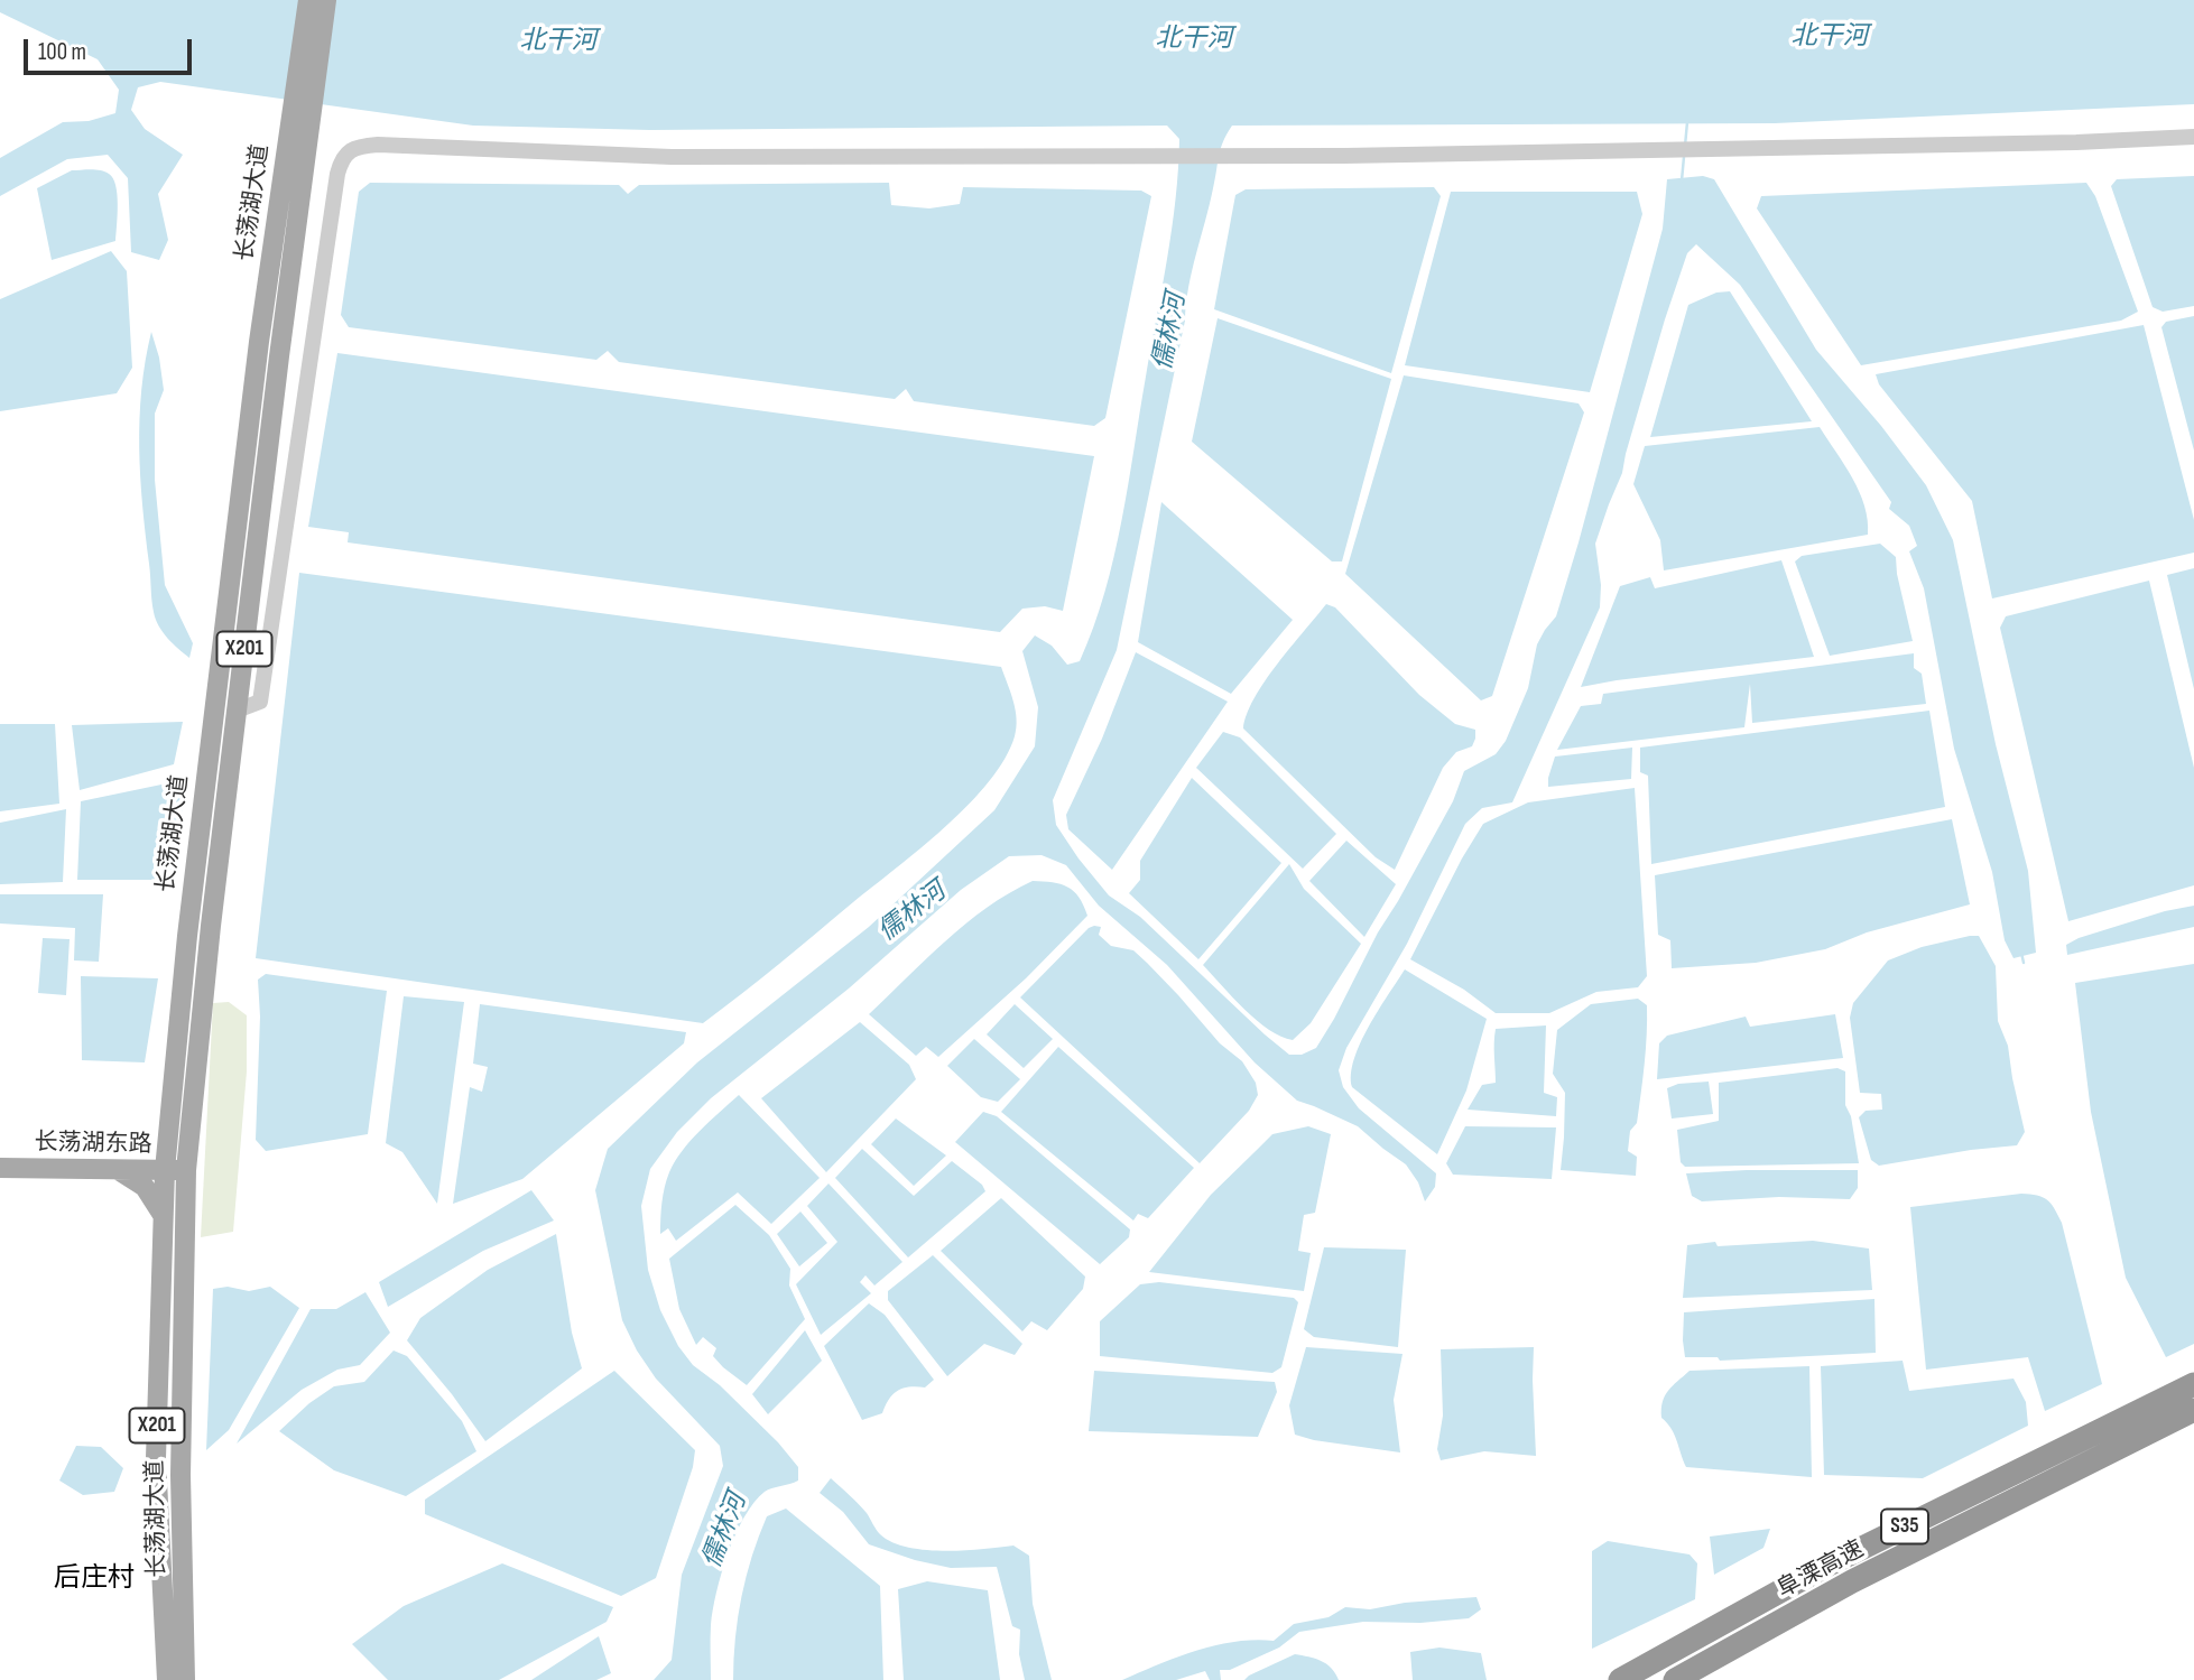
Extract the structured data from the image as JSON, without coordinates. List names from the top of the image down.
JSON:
{
  "streets": {
    "highway": ["S35", "阜溧高速"],
    "main road": ["长荡湖大道", "X201", "长荡湖东路"]
  },
  "crossings": [
    ["长荡湖大道", "长荡湖东路"]
  ],
  "districts": ["后庄村"],
  "water": ["北干河", "儒林河"],
  "scale_bar": "100 m"
}
